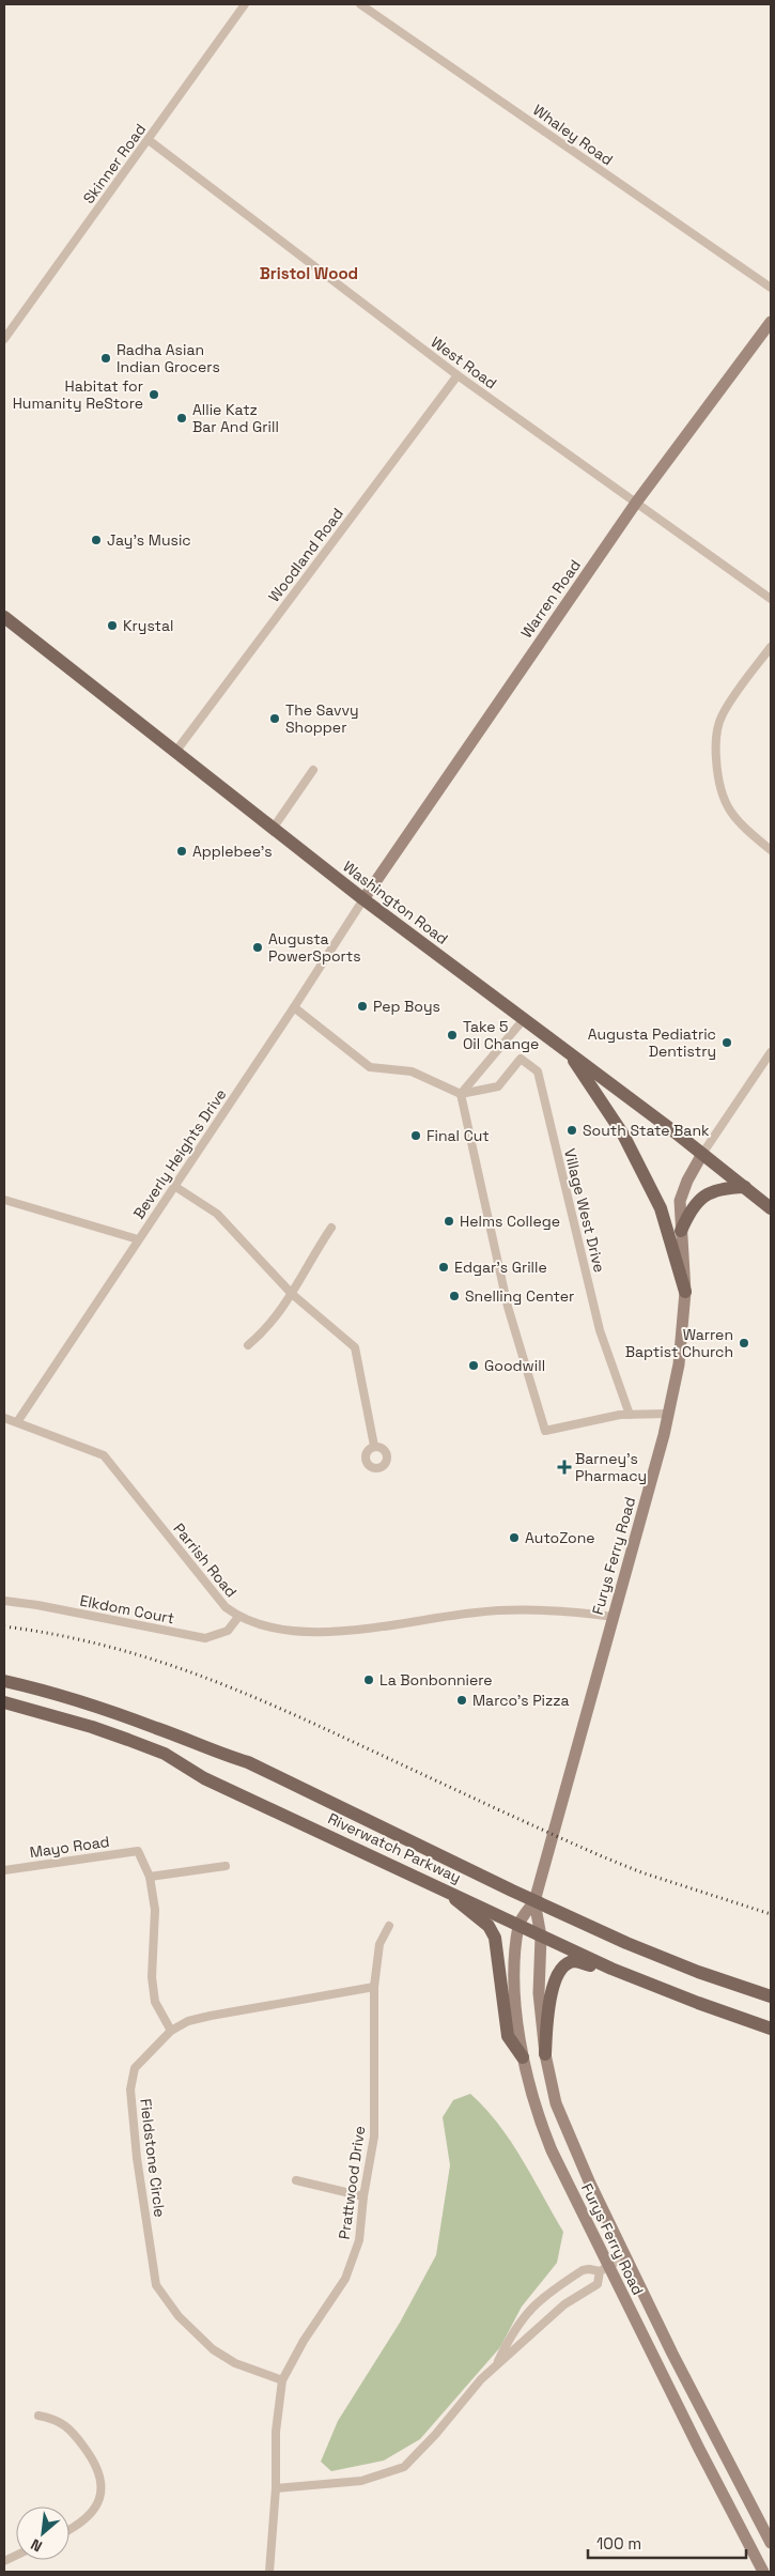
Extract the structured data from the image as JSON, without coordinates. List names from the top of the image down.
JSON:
{
  "streets": {
    "main road": [
      "Warren Road",
      "Washington Road",
      "Furys Ferry Road",
      "Riverwatch Parkway"
    ],
    "street": [
      "Whaley Road",
      "Skinner Road",
      "West Road",
      "Woodland Road",
      "Beverly Heights Drive",
      "Village West Drive",
      "Parrish Road",
      "Elkdom Court",
      "Mayo Road",
      "Fieldstone Circle",
      "Prattwood Drive"
    ]
  },
  "crossings": [
    ["Skinner Road", "West Road"],
    ["West Road", "Woodland Road"],
    ["West Road", "Warren Road"],
    ["Woodland Road", "Washington Road"],
    ["Warren Road", "Washington Road"],
    ["Warren Road", "Beverly Heights Drive"],
    ["Washington Road", "Beverly Heights Drive"],
    ["Washington Road", "Furys Ferry Road"],
    ["Beverly Heights Drive", "Parrish Road"],
    ["Furys Ferry Road", "Parrish Road"],
    ["Furys Ferry Road", "Riverwatch Parkway"],
    ["Parrish Road", "Elkdom Court"],
    ["Fieldstone Circle", "Prattwood Drive"]
  ],
  "districts": ["Bristol Wood"],
  "places": {
    "other": [
      "Radha Asian Indian Grocers",
      "Habitat for Humanity ReStore",
      "Allie Katz Bar And Grill",
      "Jay's Music",
      "Krystal",
      "The Savvy Shopper",
      "Applebee's",
      "Augusta PowerSports",
      "Pep Boys",
      "Take 5 Oil Change",
      "Augusta Pediatric Dentistry",
      "South State Bank",
      "Final Cut",
      "Helms College",
      "Edgar's Grille",
      "Snelling Center",
      "Warren Baptist Church",
      "Goodwill",
      "AutoZone",
      "La Bonbonniere",
      "Marco's Pizza"
    ],
    "health": ["Barney's Pharmacy"]
  },
  "scale_bar": "100 m",
  "north": "bottom left"
}
